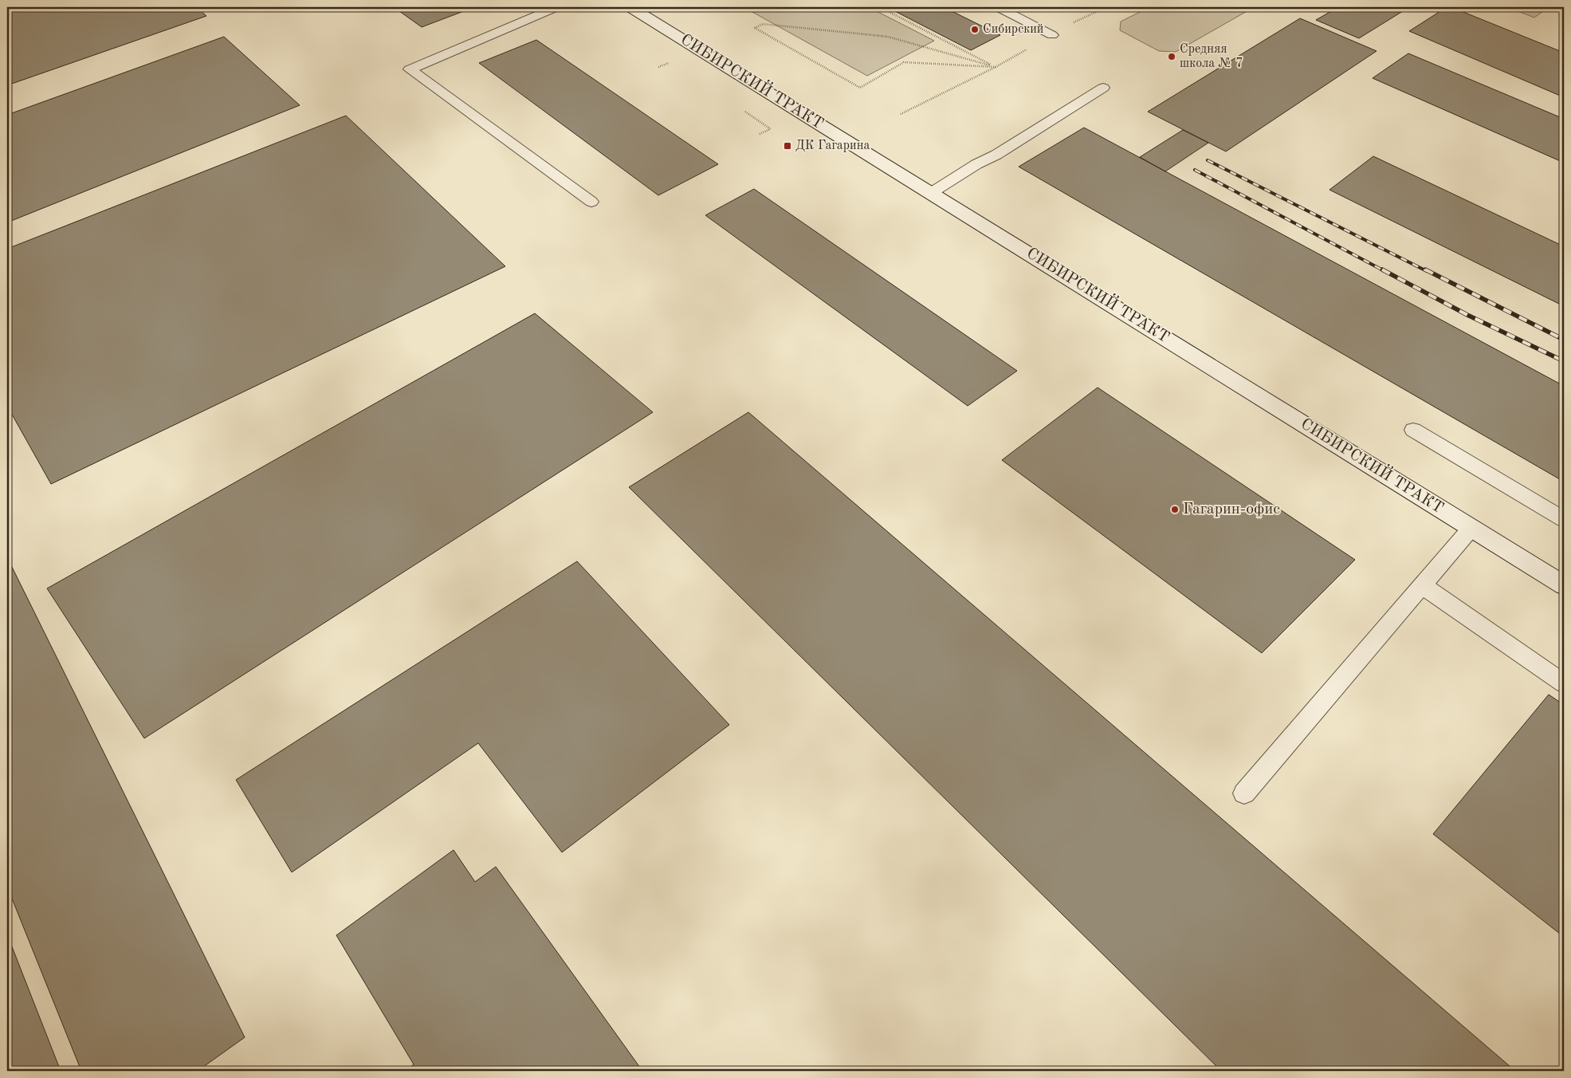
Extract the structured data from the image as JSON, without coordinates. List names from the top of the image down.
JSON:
{
  "streets": {
    "main road": ["СИБИРСКИЙ ТРАКТ"]
  },
  "places": {
    "other": ["Сибирский", "Средняя школа № 7", "Гагарин-офис"],
    "transit": ["ДК Гагарина"]
  }
}
